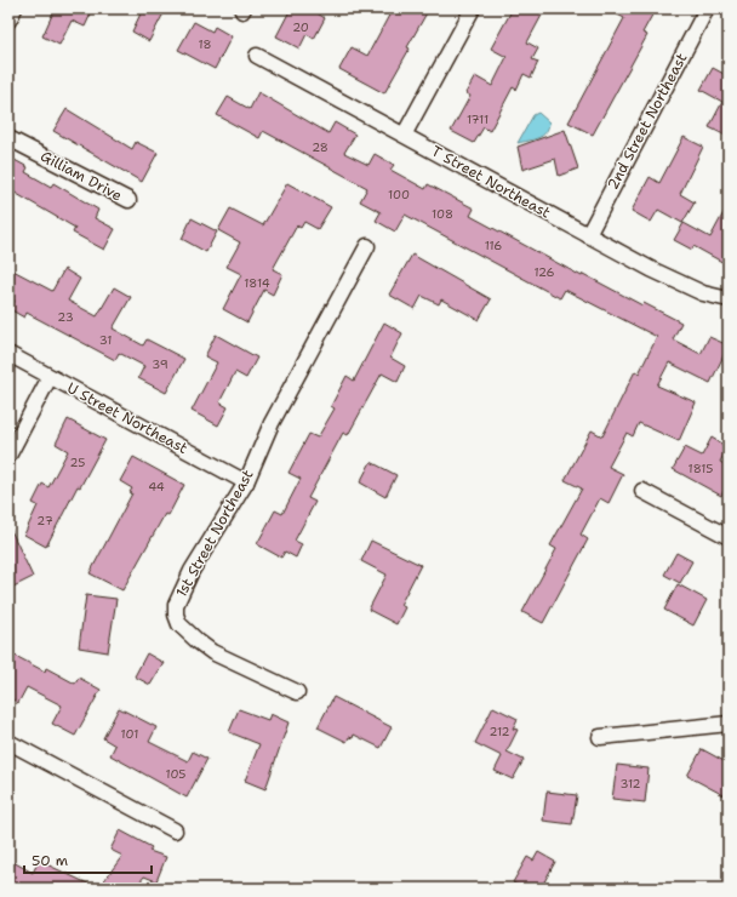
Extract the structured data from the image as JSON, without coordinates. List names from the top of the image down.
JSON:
{
  "streets": {
    "street": [
      "2nd Street Northeast",
      "Gilliam Drive",
      "T Street Northeast",
      "U Street Northeast",
      "1st Street Northeast"
    ]
  },
  "crossings": [
    ["2nd Street Northeast", "T Street Northeast"],
    ["U Street Northeast", "1st Street Northeast"]
  ],
  "house_numbers": [
    "20",
    "18",
    "1711",
    "28",
    "100",
    "108",
    "116",
    "126",
    "1814",
    "23",
    "31",
    "39",
    "25",
    "1815",
    "44",
    "27",
    "212",
    "101",
    "105",
    "312"
  ],
  "scale_bar": "50 m"
}
